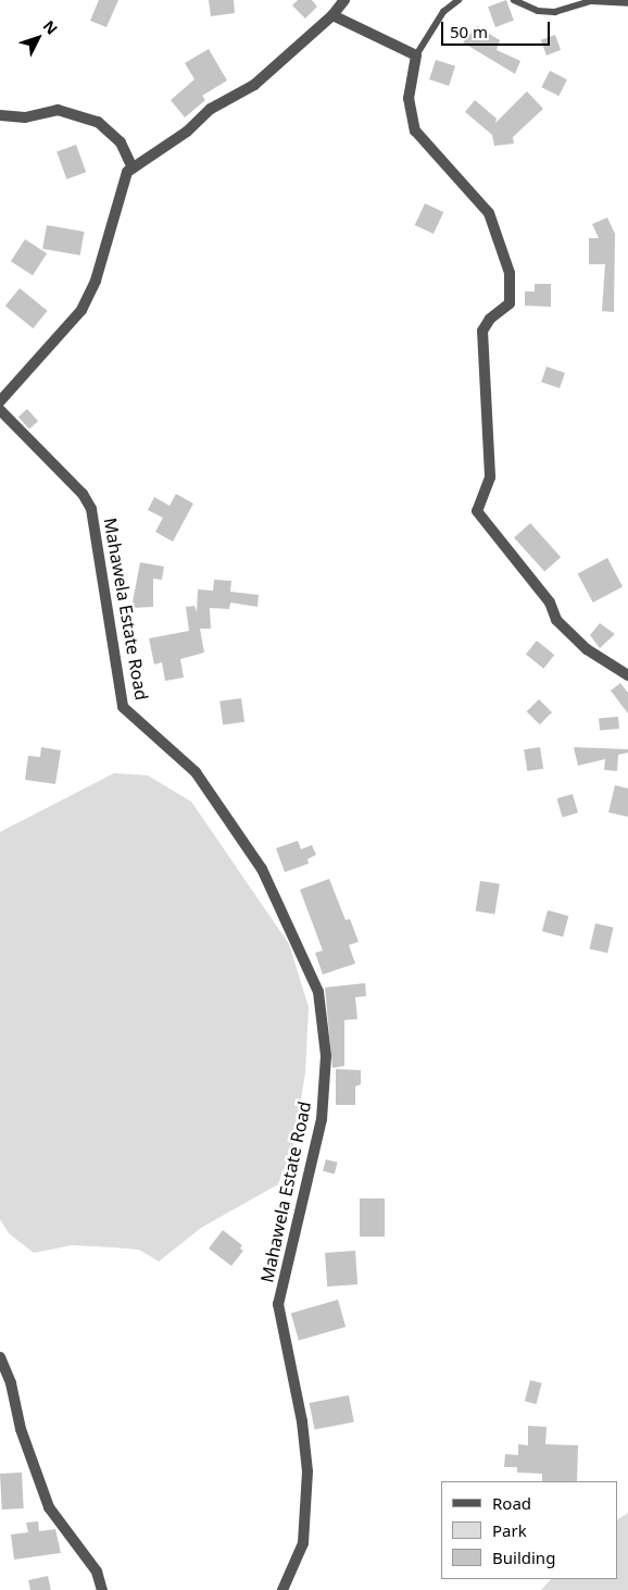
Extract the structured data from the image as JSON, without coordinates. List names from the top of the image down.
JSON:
{
  "streets": {
    "street": ["Mahawela Estate Road"]
  },
  "legend": ["Road", "Park", "Building"],
  "scale_bar": "50 m",
  "north": "top right"
}
